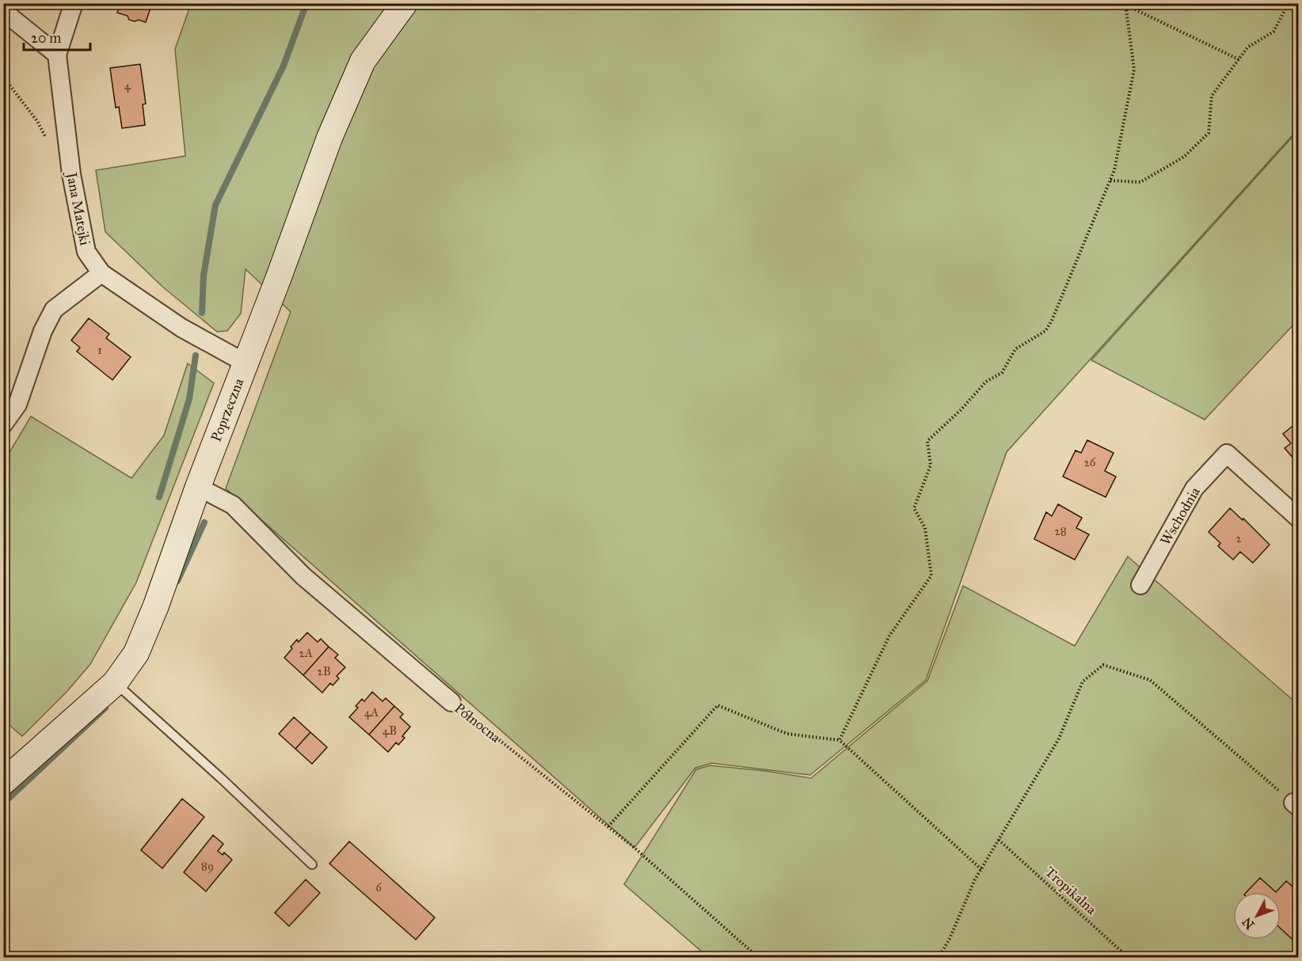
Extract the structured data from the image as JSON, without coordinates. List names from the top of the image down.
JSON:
{
  "streets": {
    "street": [
      "Jana Matejki",
      "Poprzeczna",
      "Wschodnia",
      "Północna"
    ],
    "path": ["Tropikalna"]
  },
  "crossings": [
    ["Jana Matejki", "Poprzeczna"],
    ["Poprzeczna", "Północna"]
  ],
  "house_numbers": [
    "4",
    "1",
    "26",
    "28",
    "2",
    "2A",
    "2B",
    "4A",
    "4B",
    "89",
    "6"
  ],
  "scale_bar": "20 m",
  "north": "bottom left"
}
